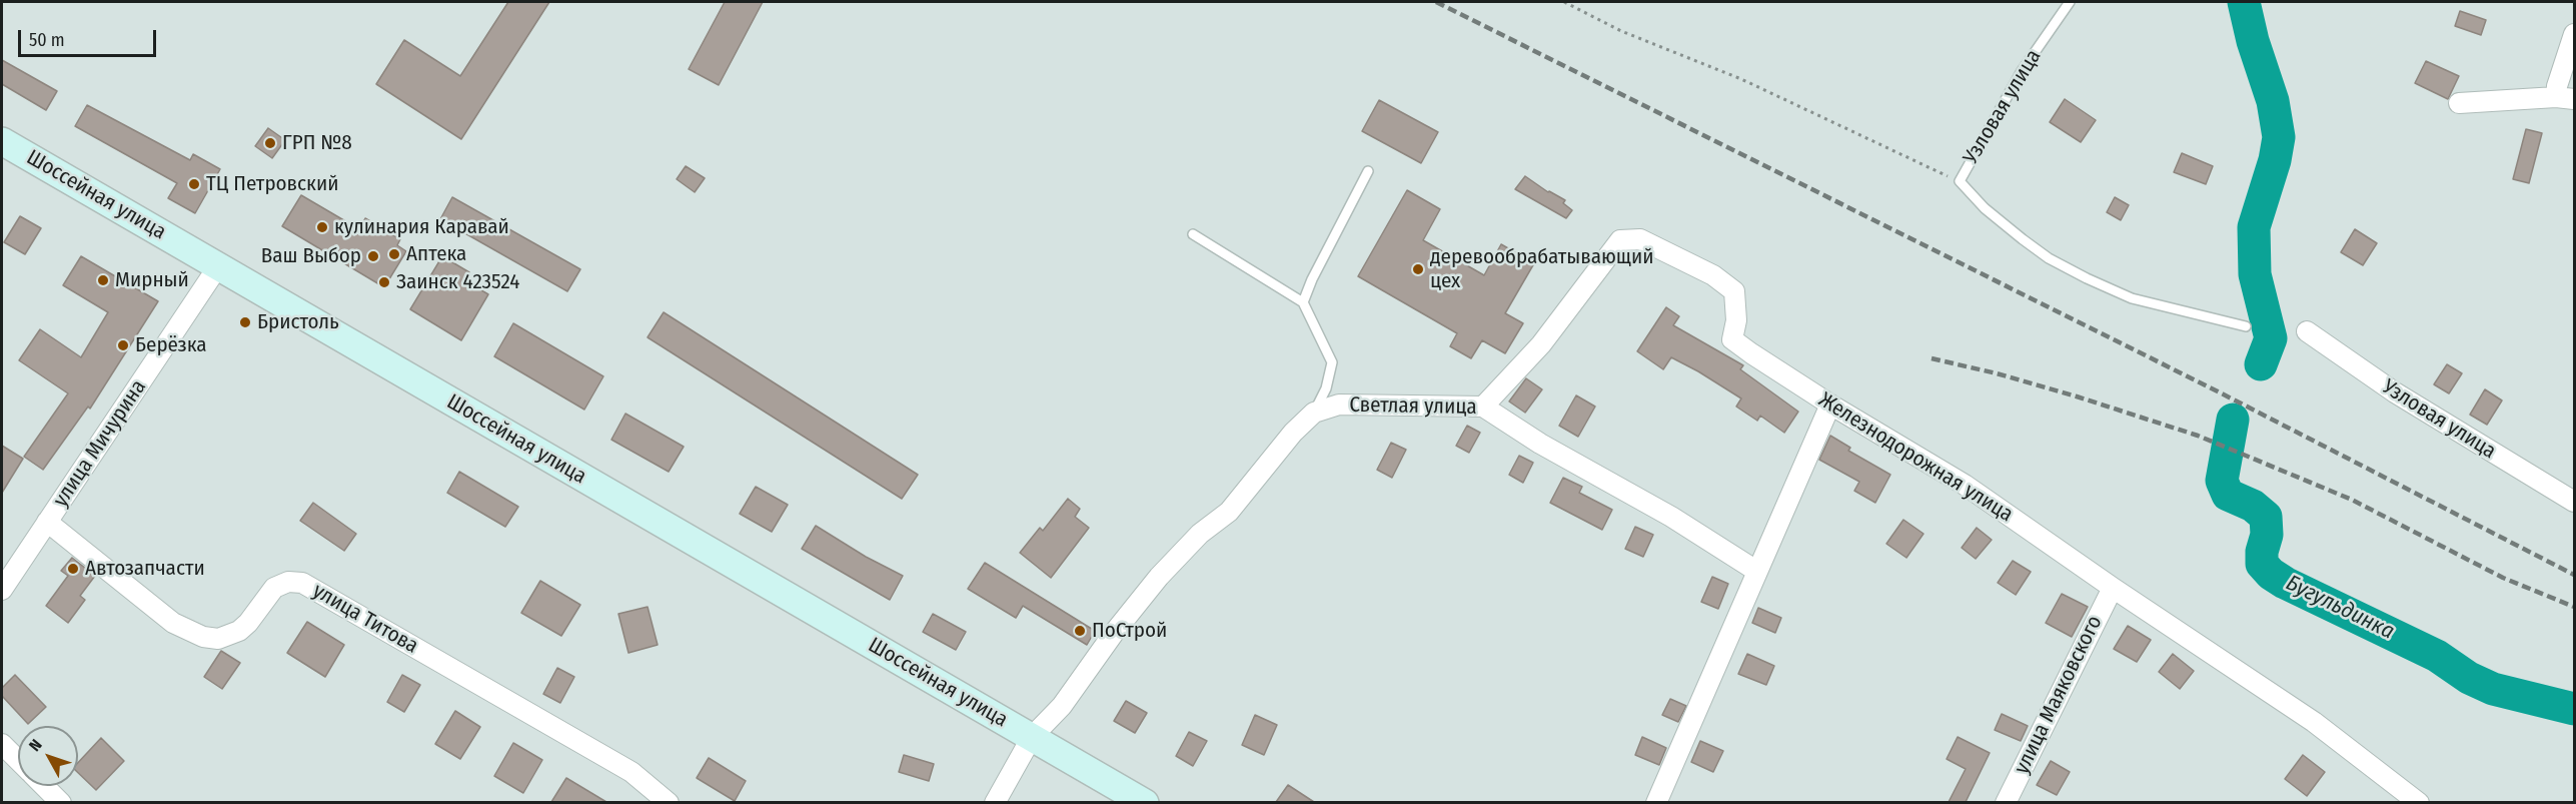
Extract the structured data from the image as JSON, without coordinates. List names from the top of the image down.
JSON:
{
  "streets": {
    "main road": ["Шоссейная улица"],
    "street": [
      "Узловая улица",
      "Светлая улица",
      "улица Мичурина",
      "Железнодорожная улица",
      "улица Титова",
      "улица Маяковского"
    ]
  },
  "crossings": [
    ["Шоссейная улица", "Светлая улица"],
    ["Шоссейная улица", "улица Мичурина"],
    ["Светлая улица", "Железнодорожная улица"],
    ["улица Мичурина", "улица Титова"],
    ["Железнодорожная улица", "улица Маяковского"]
  ],
  "water": ["Бугульдинка"],
  "places": [
    "ГРП №8",
    "ТЦ Петровский",
    "кулинария Каравай",
    "Аптека",
    "Ваш Выбор",
    "деревообрабатывающий цех",
    "Мирный",
    "Заинск 423524",
    "Бристоль",
    "Берёзка",
    "Автозапчасти",
    "ПоСтрой"
  ],
  "scale_bar": "50 m",
  "north": "top left"
}
